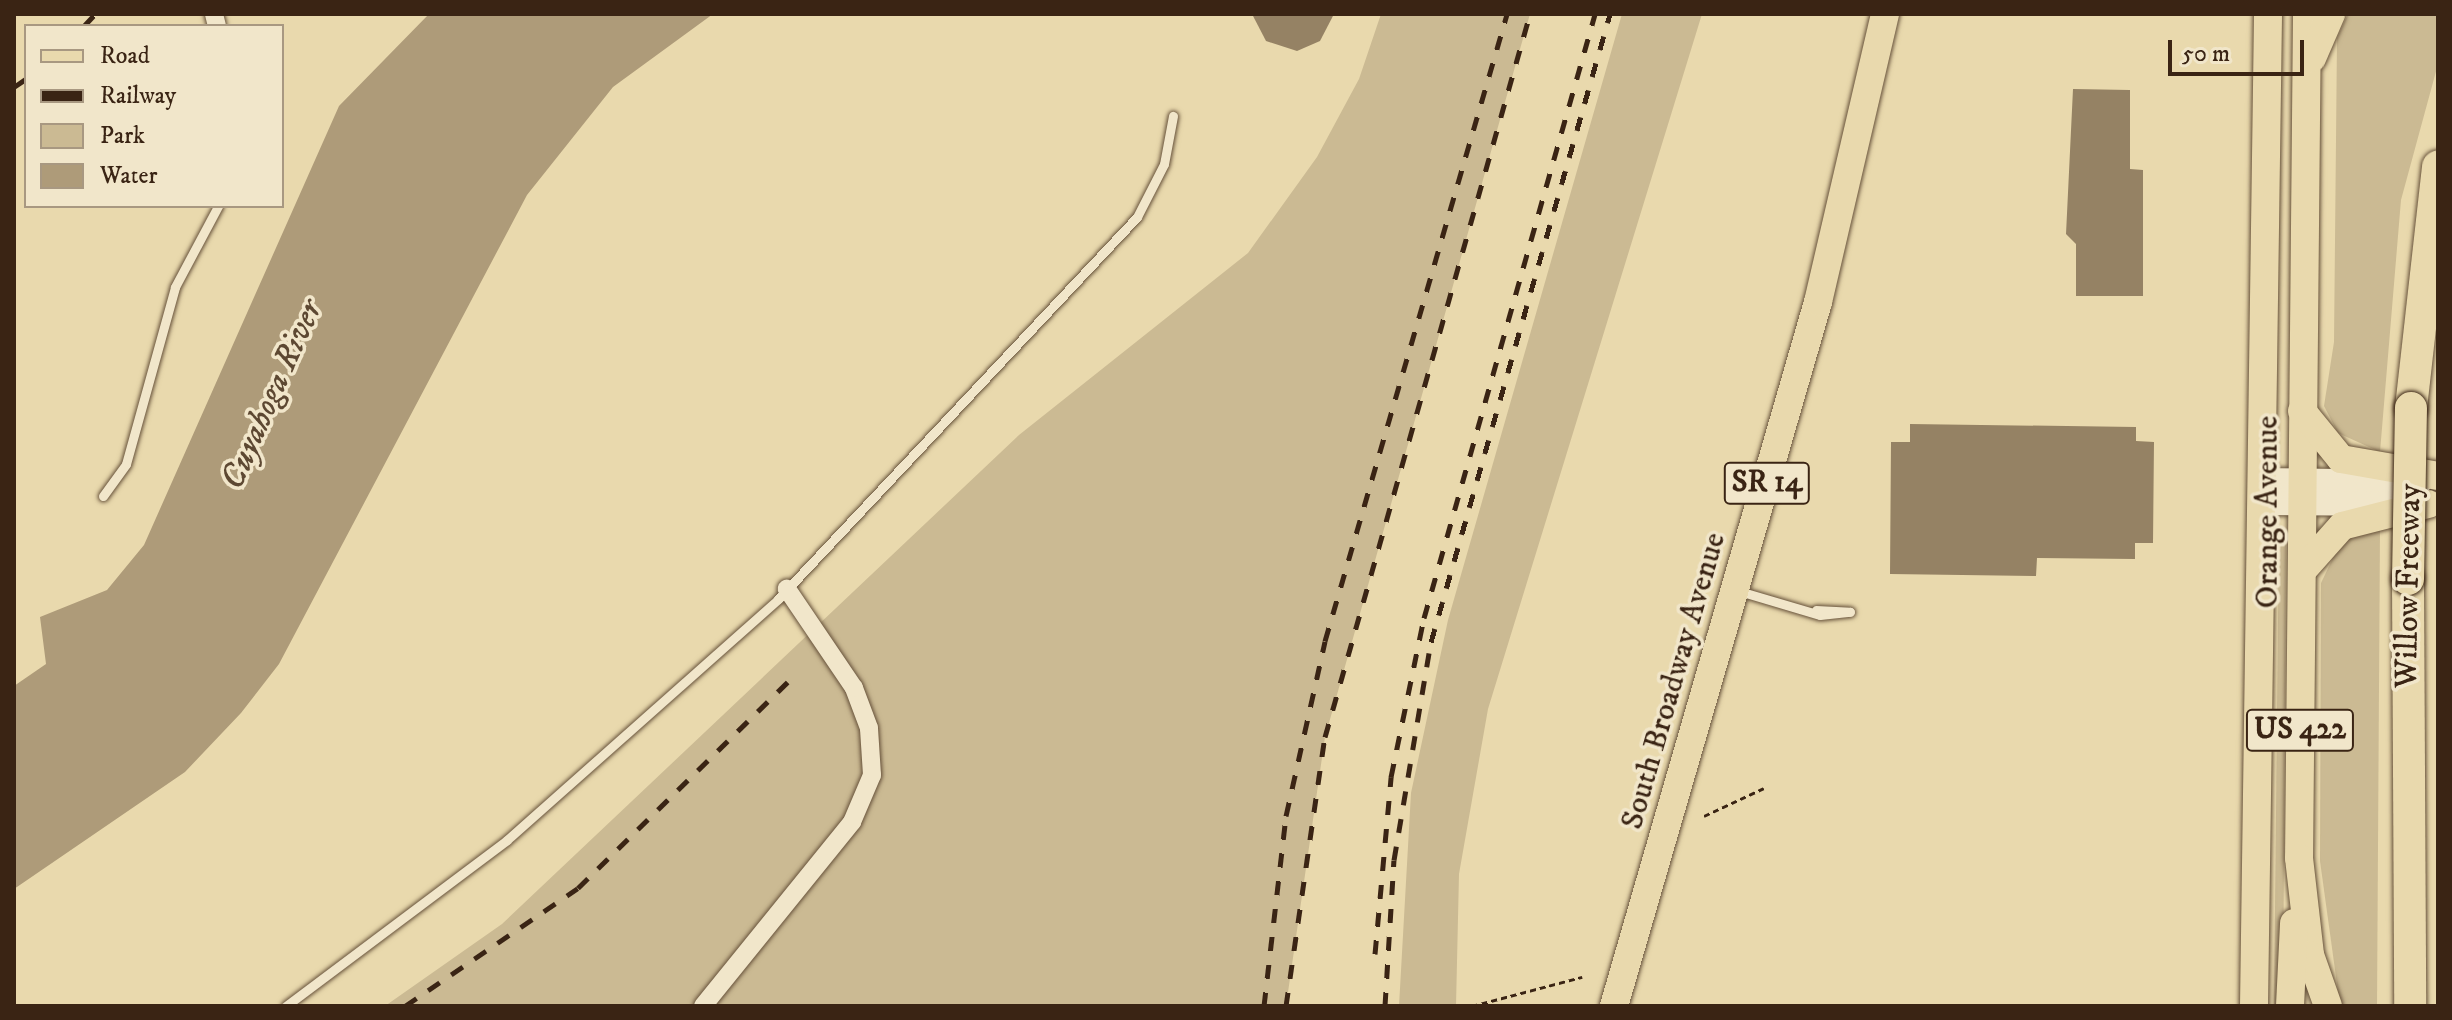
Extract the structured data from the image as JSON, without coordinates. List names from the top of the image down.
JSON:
{
  "streets": {
    "highway": ["Willow Freeway"],
    "main road": [
      "SR 14",
      "Orange Avenue",
      "South Broadway Avenue",
      "US 422"
    ]
  },
  "water": ["Cuyahoga River"],
  "legend": [
    "Road",
    "Railway",
    "Park",
    "Water"
  ],
  "scale_bar": "50 m"
}
